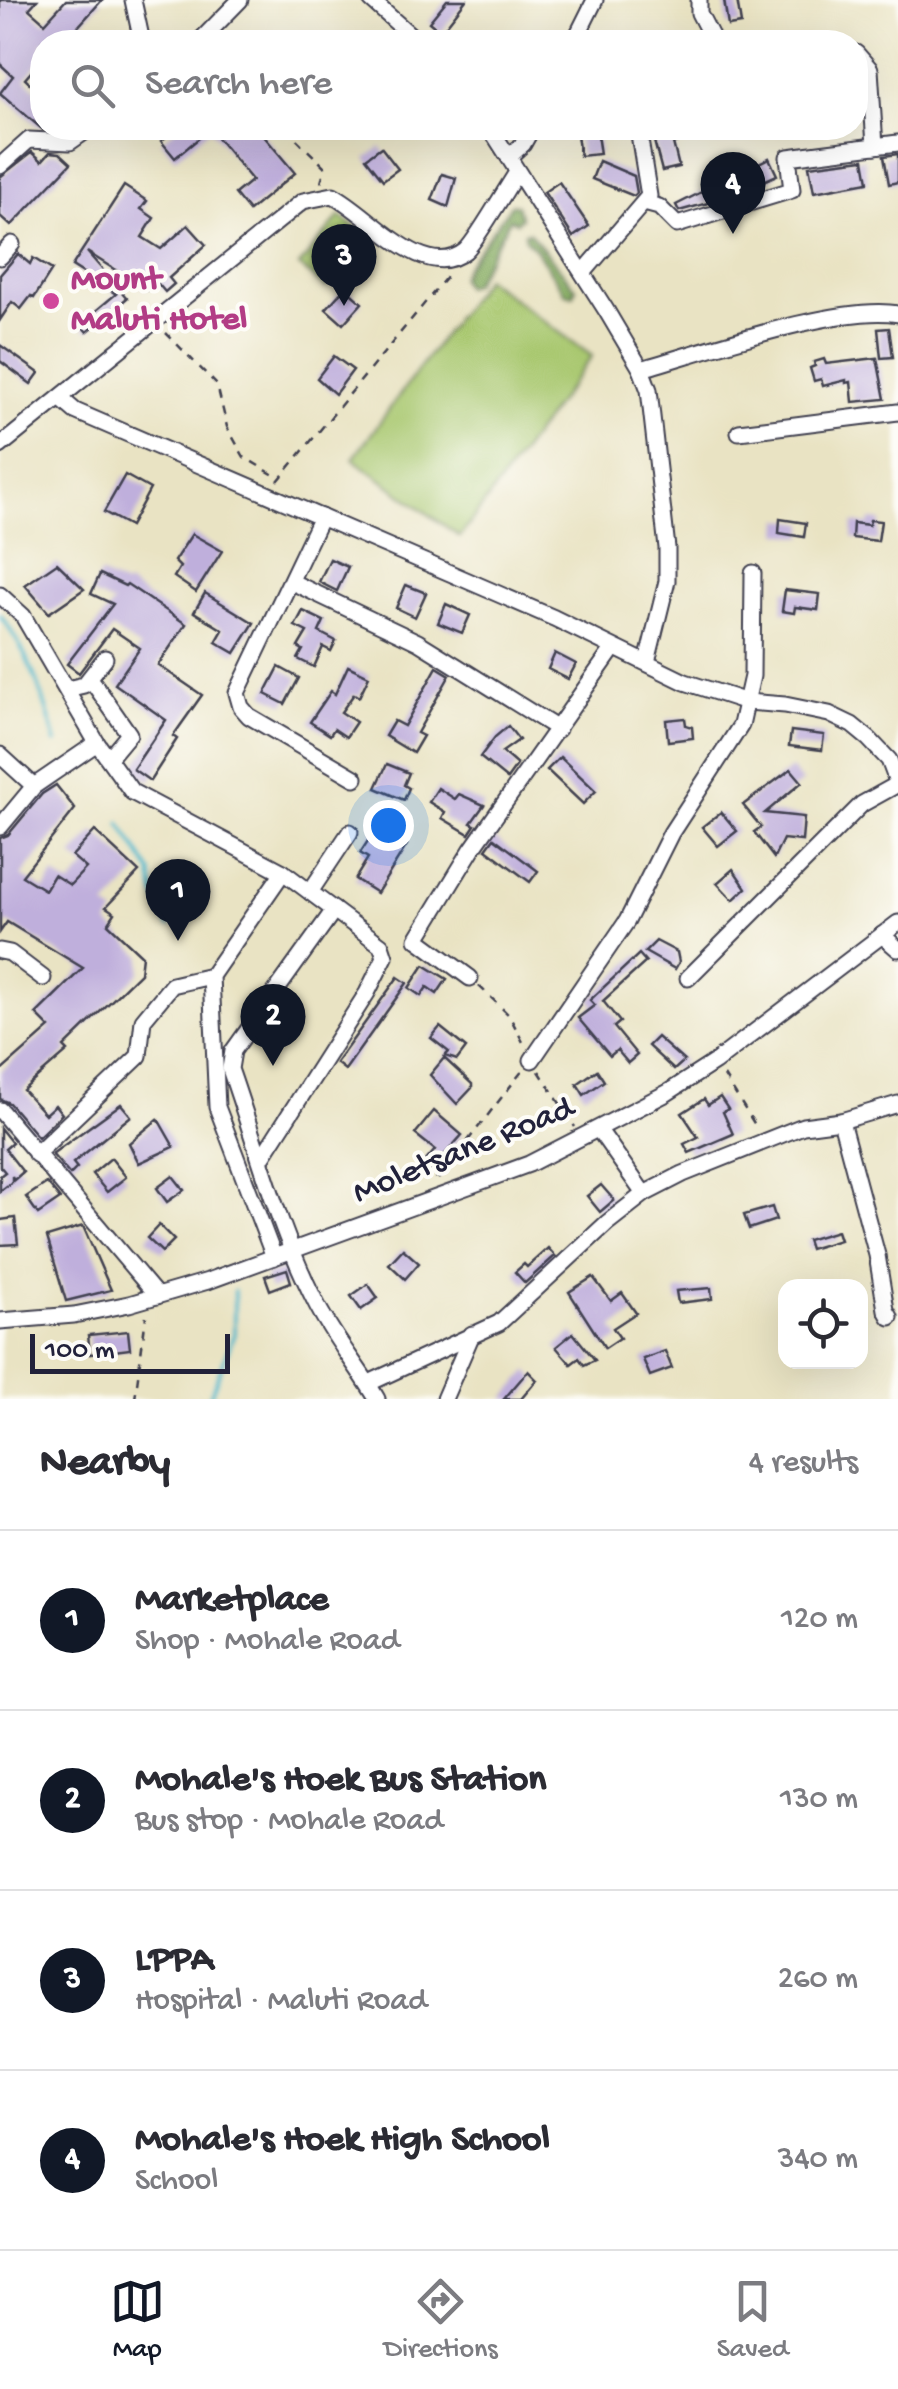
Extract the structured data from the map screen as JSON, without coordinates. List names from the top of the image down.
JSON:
{
  "streets": {
    "street": ["Moletsane Road"]
  },
  "places": ["Mount Maluti Hotel"],
  "scale_bar": "100 m",
  "page": {
    "search": "Search here",
    "pins": [
      "4",
      "3",
      "1",
      "2"
    ],
    "scale": "100 m",
    "heading": ["Nearby", "4 results"],
    "list": [
      {
        "mark": "1",
        "name": "Marketplace",
        "note": "Shop · Mohale Road",
        "value": "120 m"
      },
      {
        "mark": "2",
        "name": "Mohale's Hoek Bus Station",
        "note": "Bus stop · Mohale Road",
        "value": "130 m"
      },
      {
        "mark": "3",
        "name": "LPPA",
        "note": "Hospital · Maluti Road",
        "value": "260 m"
      },
      {
        "mark": "4",
        "name": "Mohale's Hoek High School",
        "note": "School",
        "value": "340 m"
      }
    ],
    "nav": ["Map", "Directions", "Saved"]
  }
}
